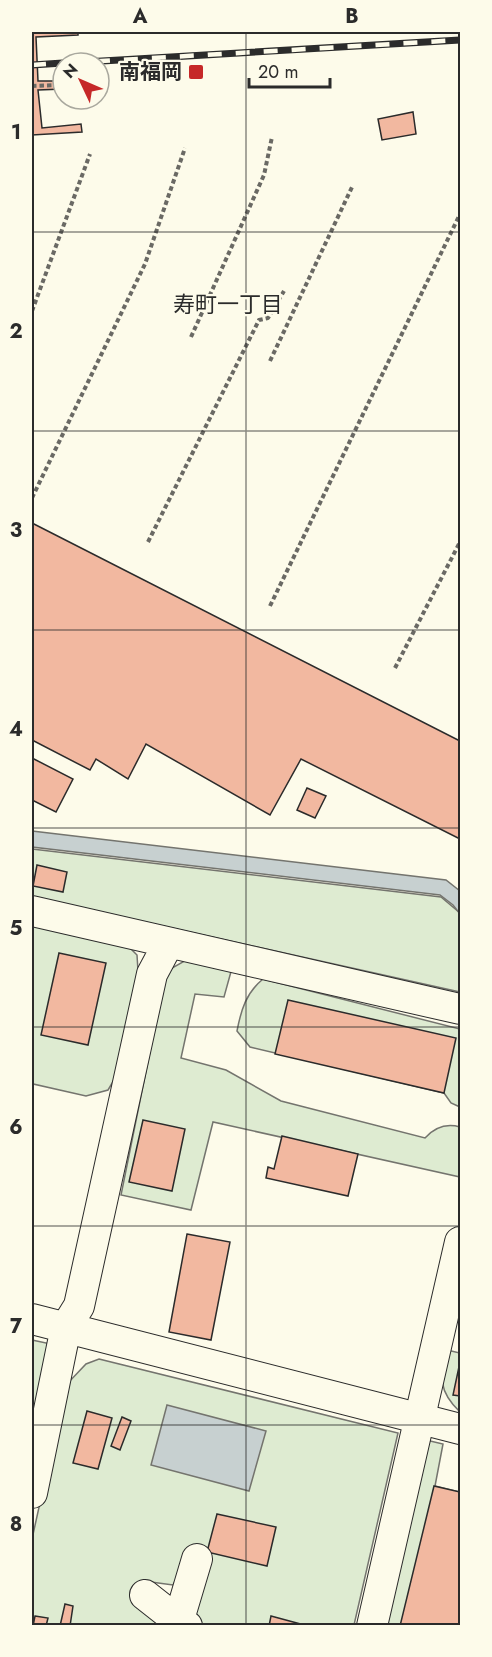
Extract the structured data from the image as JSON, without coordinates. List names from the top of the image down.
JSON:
{
  "districts": ["寿町一丁目"],
  "places": {
    "transit": ["南福岡"]
  },
  "scale_bar": "20 m",
  "north": "top left",
  "grid": {
    "columns": ["A", "B"],
    "rows": [
      "1",
      "2",
      "3",
      "4",
      "5",
      "6",
      "7",
      "8"
    ]
  }
}
